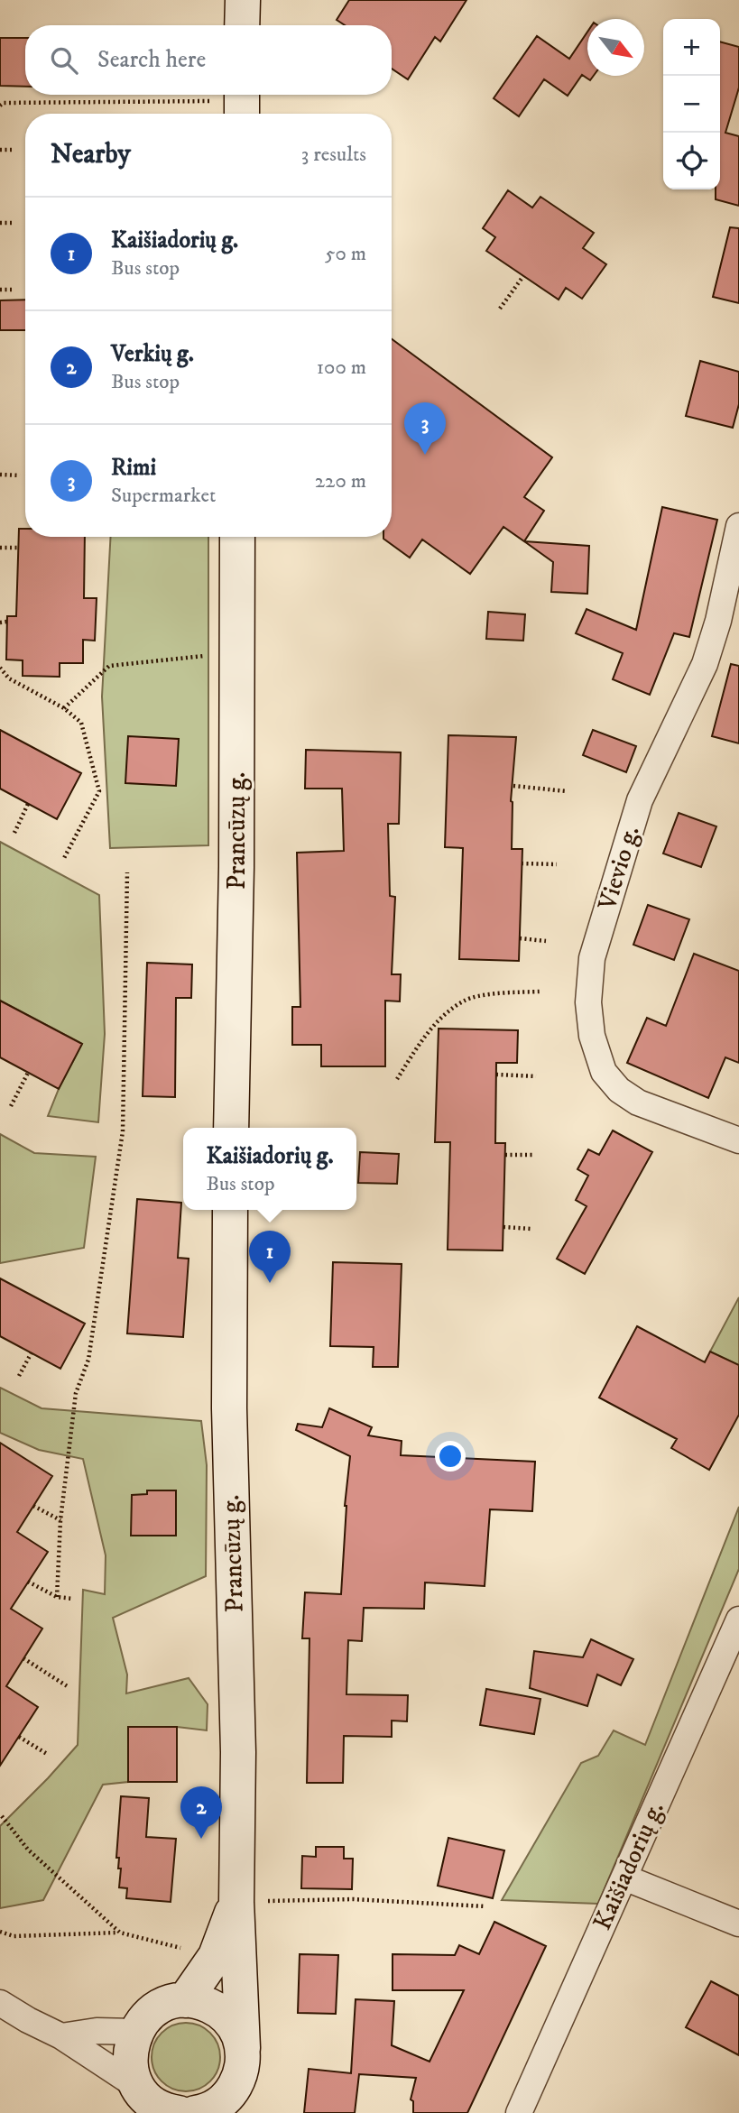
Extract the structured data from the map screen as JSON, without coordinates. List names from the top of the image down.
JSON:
{
  "streets": {
    "street": ["Prancūzų g.", "Vievio g.", "Kaišiadorių g."]
  },
  "north": "bottom right",
  "page": {
    "map_buttons": ["+", "−"],
    "search": "Search here",
    "heading": ["Nearby", "3 results"],
    "list": [
      {
        "mark": "1",
        "name": "Kaišiadorių g.",
        "note": "Bus stop",
        "value": "50 m"
      },
      {
        "mark": "2",
        "name": "Verkių g.",
        "note": "Bus stop",
        "value": "100 m"
      },
      {
        "mark": "3",
        "name": "Rimi",
        "note": "Supermarket",
        "value": "220 m"
      }
    ],
    "pins": ["3", "1", "2"],
    "popup": ["Kaišiadorių g.", "Bus stop"]
  }
}
